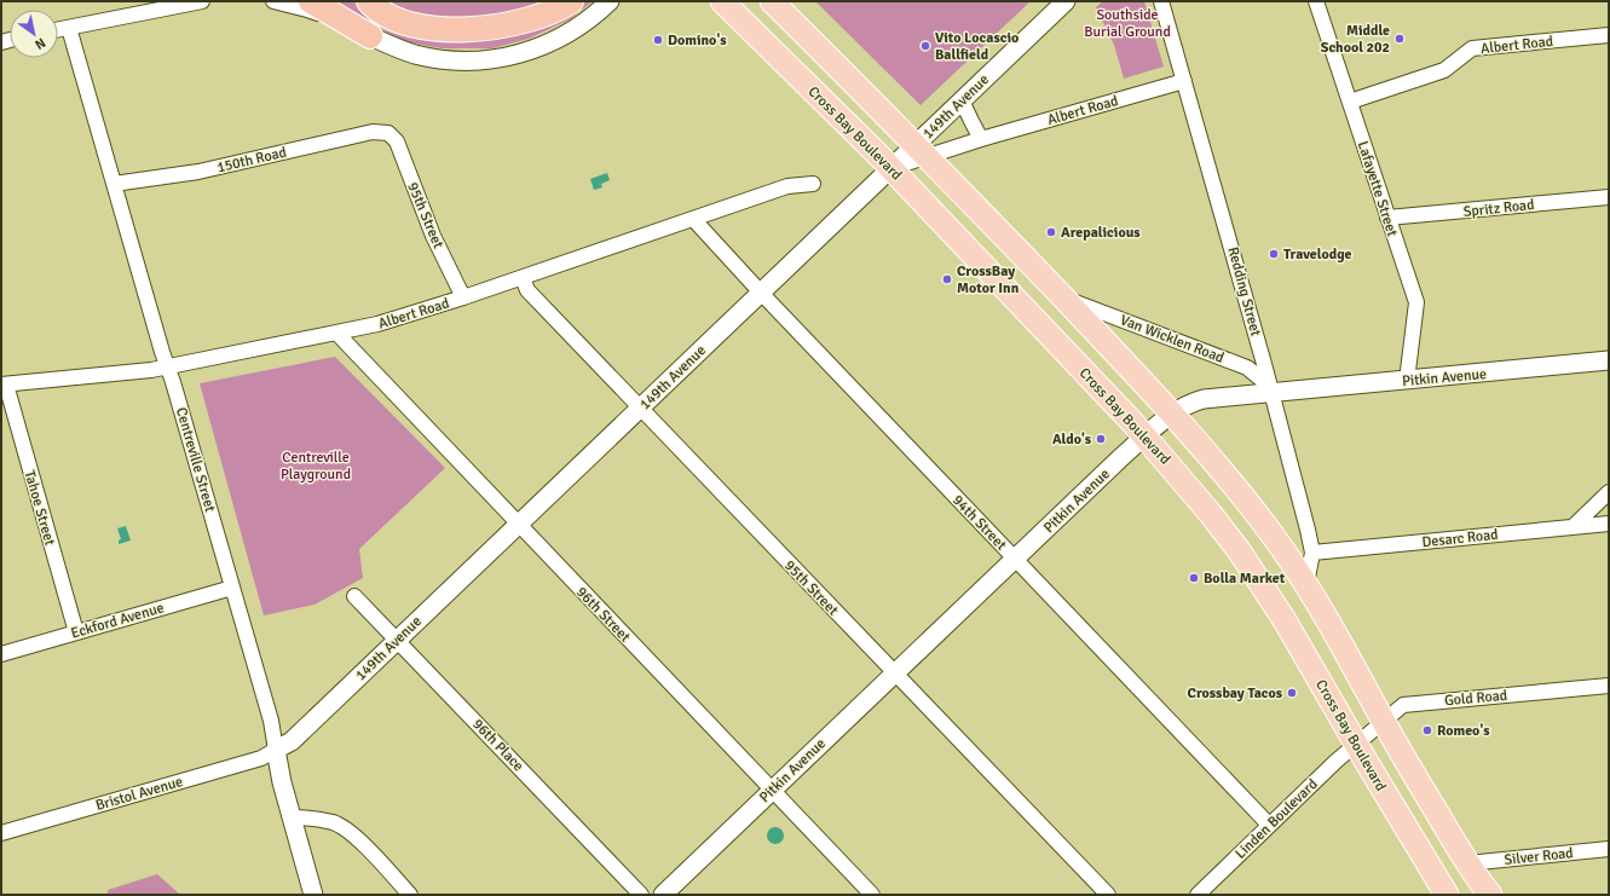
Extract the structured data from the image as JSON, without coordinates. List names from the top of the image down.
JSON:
{
  "streets": {
    "main road": ["Cross Bay Boulevard"],
    "street": [
      "Albert Road",
      "149th Avenue",
      "150th Road",
      "Lafayette Street",
      "Spritz Road",
      "95th Street",
      "Redding Street",
      "Van Wicklen Road",
      "Pitkin Avenue",
      "Centreville Street",
      "Tahoe Street",
      "94th Street",
      "Desarc Road",
      "96th Street",
      "Eckford Avenue",
      "Gold Road",
      "96th Place",
      "Bristol Avenue",
      "Linden Boulevard",
      "Silver Road"
    ]
  },
  "crossings": [
    ["Albert Road", "149th Avenue"],
    ["Albert Road", "Lafayette Street"],
    ["Albert Road", "95th Street"],
    ["Albert Road", "Redding Street"],
    ["Albert Road", "Centreville Street"],
    ["Albert Road", "Tahoe Street"],
    ["Albert Road", "94th Street"],
    ["Albert Road", "96th Street"],
    ["149th Avenue", "Cross Bay Boulevard"],
    ["149th Avenue", "95th Street"],
    ["149th Avenue", "Centreville Street"],
    ["149th Avenue", "94th Street"],
    ["149th Avenue", "96th Street"],
    ["149th Avenue", "96th Place"],
    ["149th Avenue", "Bristol Avenue"],
    ["Cross Bay Boulevard", "Pitkin Avenue"],
    ["Cross Bay Boulevard", "Gold Road"],
    ["Cross Bay Boulevard", "Linden Boulevard"],
    ["150th Road", "95th Street"],
    ["150th Road", "Centreville Street"],
    ["Lafayette Street", "Spritz Road"],
    ["Lafayette Street", "Pitkin Avenue"],
    ["95th Street", "Pitkin Avenue"],
    ["Redding Street", "Van Wicklen Road"],
    ["Redding Street", "Pitkin Avenue"],
    ["Redding Street", "Desarc Road"],
    ["Van Wicklen Road", "Pitkin Avenue"],
    ["Pitkin Avenue", "94th Street"],
    ["Pitkin Avenue", "96th Street"],
    ["Centreville Street", "Eckford Avenue"],
    ["Centreville Street", "Bristol Avenue"],
    ["Tahoe Street", "Eckford Avenue"],
    ["94th Street", "Linden Boulevard"],
    ["Gold Road", "Linden Boulevard"]
  ],
  "parks": ["Southside Burial Ground", "Centreville Playground"],
  "places": [
    "Middle School 202",
    "Domino's",
    "Vito Locascio Ballfield",
    "Arepalicious",
    "Travelodge",
    "CrossBay Motor Inn",
    "Aldo's",
    "Bolla Market",
    "Crossbay Tacos",
    "Romeo's"
  ],
  "north": "bottom right"
}
